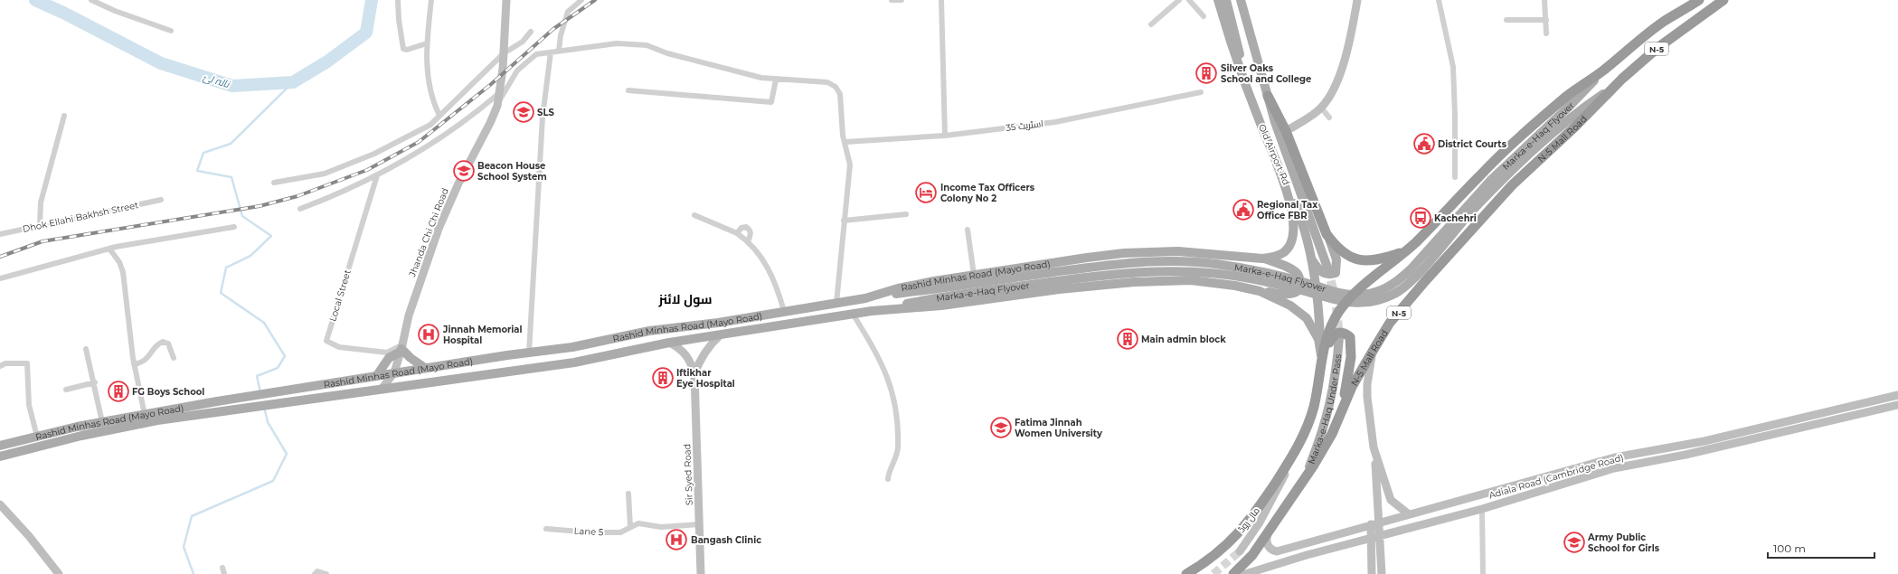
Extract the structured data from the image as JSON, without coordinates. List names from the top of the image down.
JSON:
{
  "streets": {
    "highway": ["N-5", "N-5 Mall Road", "مال روڈ"],
    "main road": [
      "Marka-e-Haq Flyover",
      "Old Airport Rd",
      "Jhanda Chi Chi Road",
      "Rashid Minhas Road (Mayo Road)",
      "Marka-e-Haq Under Pass",
      "Sir Syed Road",
      "Adiala Road (Cambridge Road)"
    ],
    "street": [
      "اسٹریٹ 35",
      "Dhok Ellahi Bakhsh Street",
      "Local Street",
      "Lane 5"
    ]
  },
  "crossings": [
    ["N-5", "Marka-e-Haq Flyover"],
    ["N-5", "N-5 Mall Road"],
    ["Marka-e-Haq Flyover", "N-5 Mall Road"],
    ["Marka-e-Haq Flyover", "Rashid Minhas Road (Mayo Road)"],
    ["N-5 Mall Road", "Marka-e-Haq Under Pass"],
    ["N-5 Mall Road", "Adiala Road (Cambridge Road)"],
    ["Old Airport Rd", "Rashid Minhas Road (Mayo Road)"],
    ["Old Airport Rd", "مال روڈ"],
    ["Jhanda Chi Chi Road", "Rashid Minhas Road (Mayo Road)"],
    ["Jhanda Chi Chi Road", "Local Street"],
    ["Rashid Minhas Road (Mayo Road)", "Sir Syed Road"],
    ["Rashid Minhas Road (Mayo Road)", "مال روڈ"],
    ["Sir Syed Road", "Lane 5"]
  ],
  "districts": ["سول لائنز"],
  "water": ["نالہ لئ"],
  "places": {
    "building": [
      "Silver Oaks School and College",
      "Main admin block",
      "Iftikhar Eye Hospital",
      "FG Boys School"
    ],
    "school or university": [
      "SLS",
      "Beacon House School System",
      "Fatima Jinnah Women University",
      "Army Public School for Girls"
    ],
    "public building": ["District Courts", "Regional Tax Office FBR"],
    "hotel": ["Income Tax Officers Colony No 2"],
    "bus stop": ["Kachehri"],
    "hospital": ["Jinnah Memorial Hospital", "Bangash Clinic"]
  },
  "scale_bar": "100 m"
}
